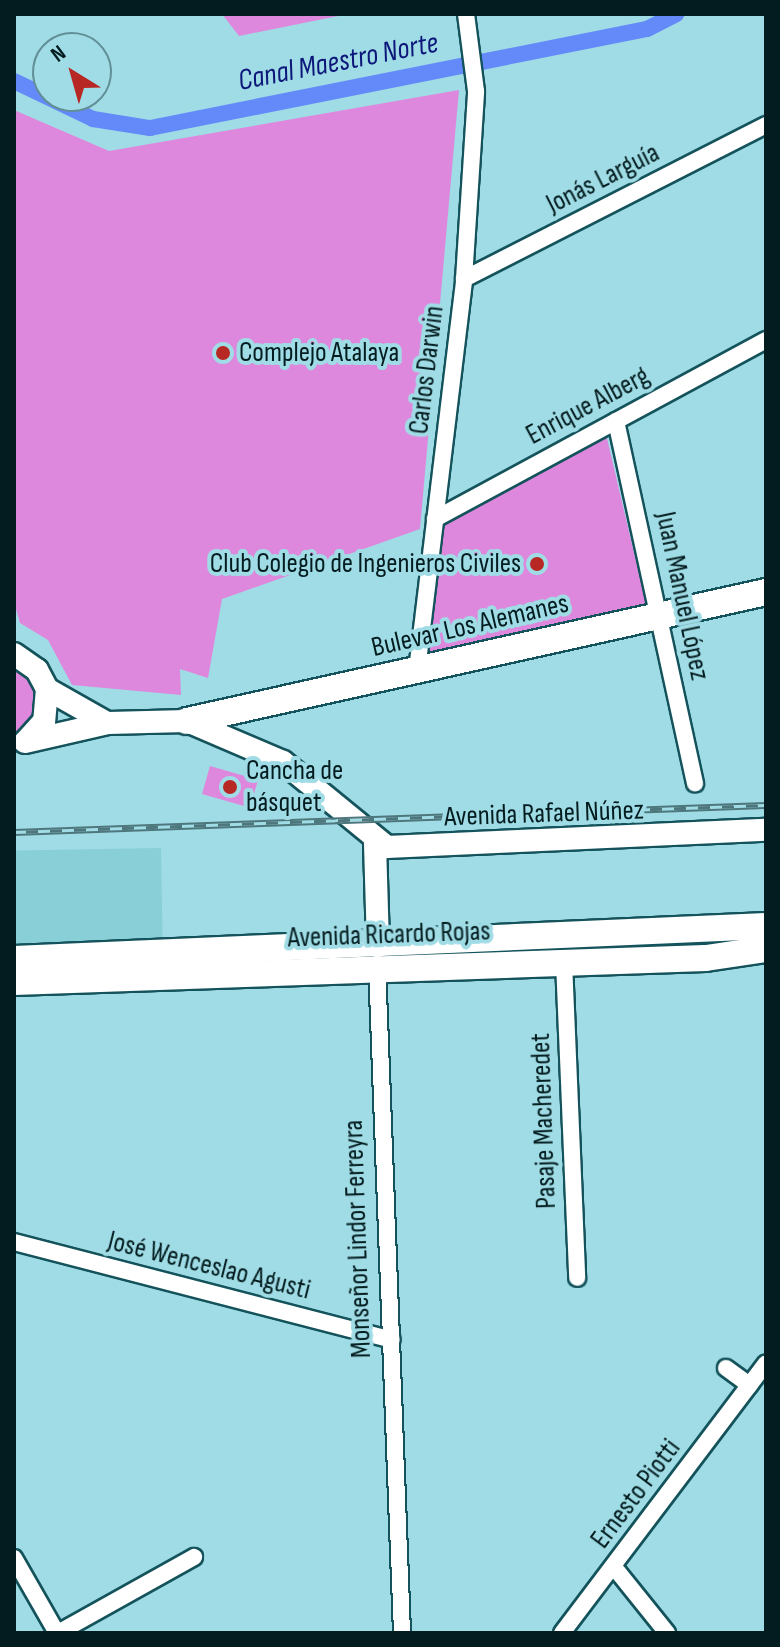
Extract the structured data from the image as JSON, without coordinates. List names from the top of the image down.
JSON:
{
  "streets": {
    "main road": [
      "Bulevar Los Alemanes",
      "Avenida Rafael Núñez",
      "Avenida Ricardo Rojas",
      "Monseñor Lindor Ferreyra"
    ],
    "street": [
      "Jonás Larguía",
      "Carlos Darwin",
      "Enrique Alberg",
      "Juan Manuel López",
      "Pasaje Macheredet",
      "José Wenceslao Agusti",
      "Ernesto Piotti"
    ]
  },
  "crossings": [
    ["Jonás Larguía", "Carlos Darwin"],
    ["Carlos Darwin", "Enrique Alberg"],
    ["Carlos Darwin", "Bulevar Los Alemanes"],
    ["Enrique Alberg", "Juan Manuel López"],
    ["Juan Manuel López", "Bulevar Los Alemanes"],
    ["Avenida Rafael Núñez", "Monseñor Lindor Ferreyra"],
    ["Avenida Ricardo Rojas", "Pasaje Macheredet"],
    ["Avenida Ricardo Rojas", "Monseñor Lindor Ferreyra"],
    ["Monseñor Lindor Ferreyra", "José Wenceslao Agusti"]
  ],
  "water": ["Canal Maestro Norte"],
  "places": ["Complejo Atalaya", "Club Colegio de Ingenieros Civiles", "Cancha de básquet"],
  "north": "top left"
}
